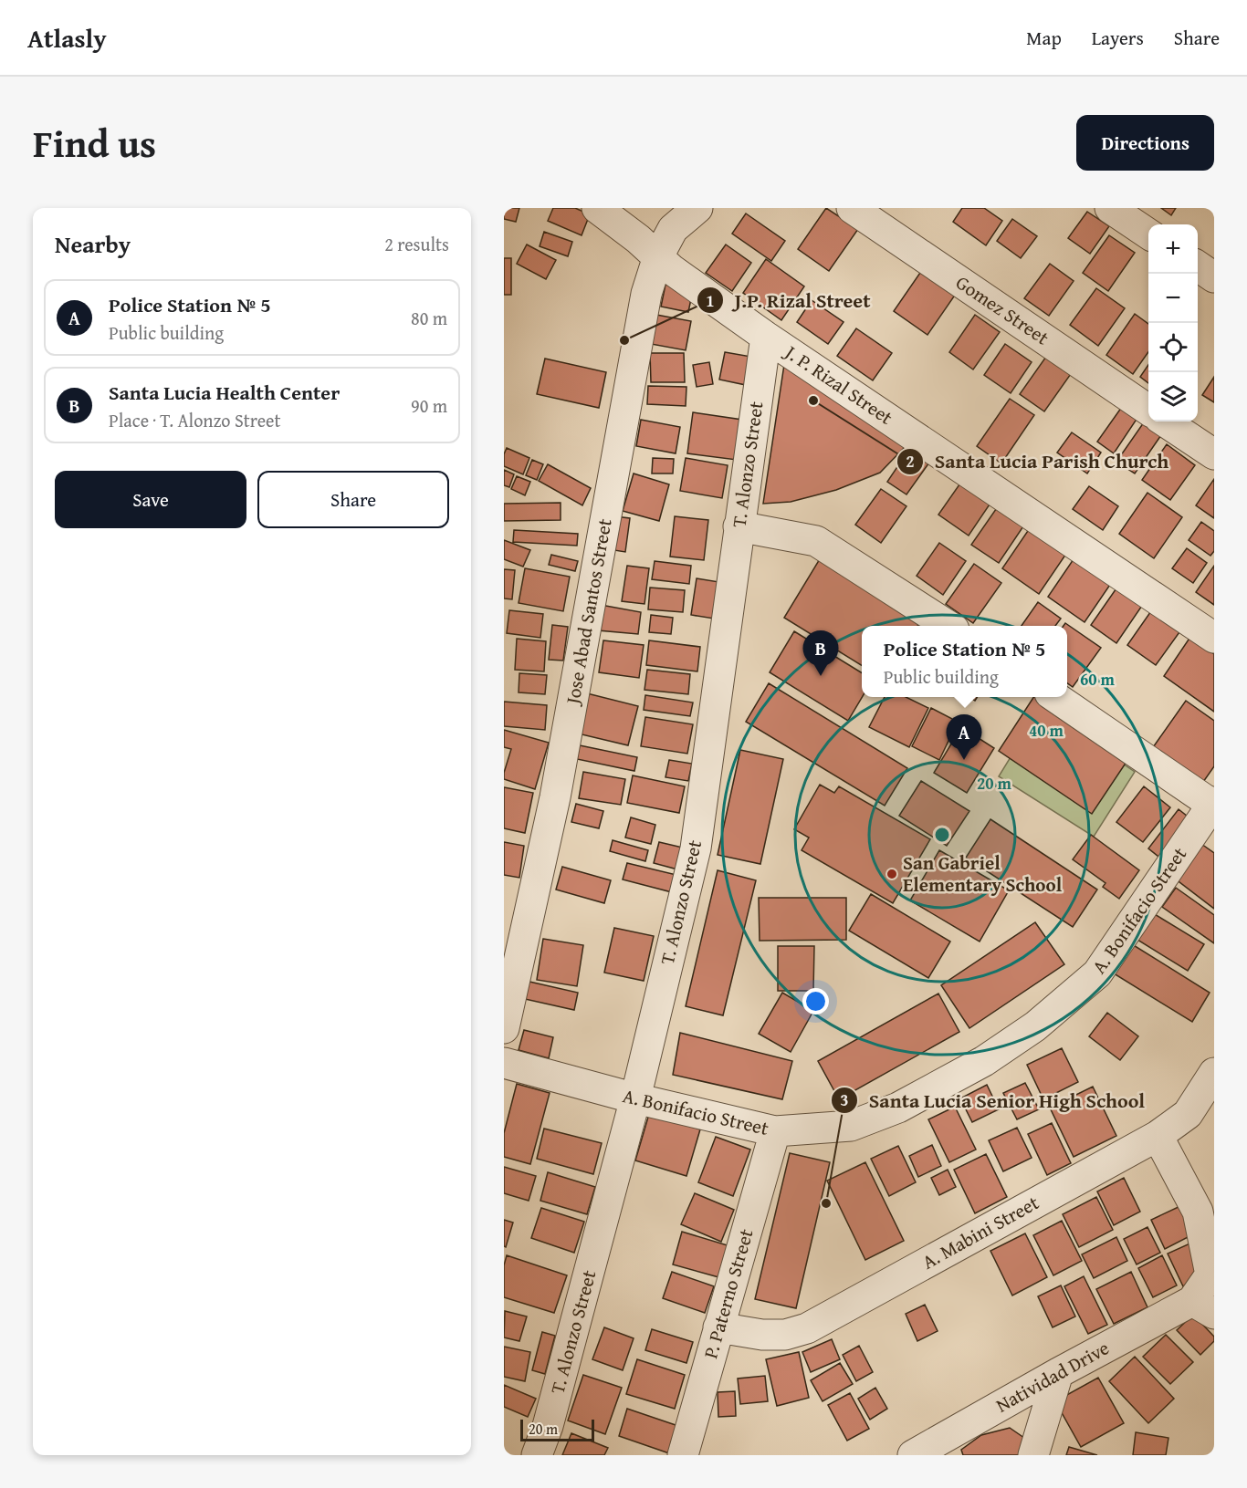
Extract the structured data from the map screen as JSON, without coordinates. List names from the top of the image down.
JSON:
{
  "streets": {
    "street": [
      "Gomez Street",
      "J. P. Rizal Street",
      "T. Alonzo Street",
      "Jose Abad Santos Street",
      "A. Bonifacio Street",
      "A. Mabini Street",
      "P. Paterno Street",
      "Natividad Drive"
    ]
  },
  "crossings": [
    ["J. P. Rizal Street", "T. Alonzo Street"],
    ["J. P. Rizal Street", "Jose Abad Santos Street"],
    ["T. Alonzo Street", "A. Bonifacio Street"],
    ["A. Bonifacio Street", "P. Paterno Street"],
    ["A. Mabini Street", "P. Paterno Street"]
  ],
  "places": [
    "J.P. Rizal Street",
    "Santa Lucia Parish Church",
    "San Gabriel Elementary School",
    "Santa Lucia Senior High School"
  ],
  "scale_bar": "20 m",
  "page": {
    "header": "Atlasly",
    "nav": ["Map", "Layers", "Share"],
    "title": "Find us",
    "buttons": [
      "Directions",
      ["Save", "Share"]
    ],
    "heading": ["Nearby", "2 results"],
    "map_buttons": ["+", "−"],
    "list": [
      {
        "mark": "A",
        "name": "Police Station № 5",
        "note": "Public building",
        "value": "80 m"
      },
      {
        "mark": "B",
        "name": "Santa Lucia Health Center",
        "note": "Place · T. Alonzo Street",
        "value": "90 m"
      }
    ],
    "popup": ["Police Station № 5", "Public building"],
    "pins": ["B", "A"],
    "scale": "20 m"
  },
  "rings": ["60 m", "40 m", "20 m"]
}
